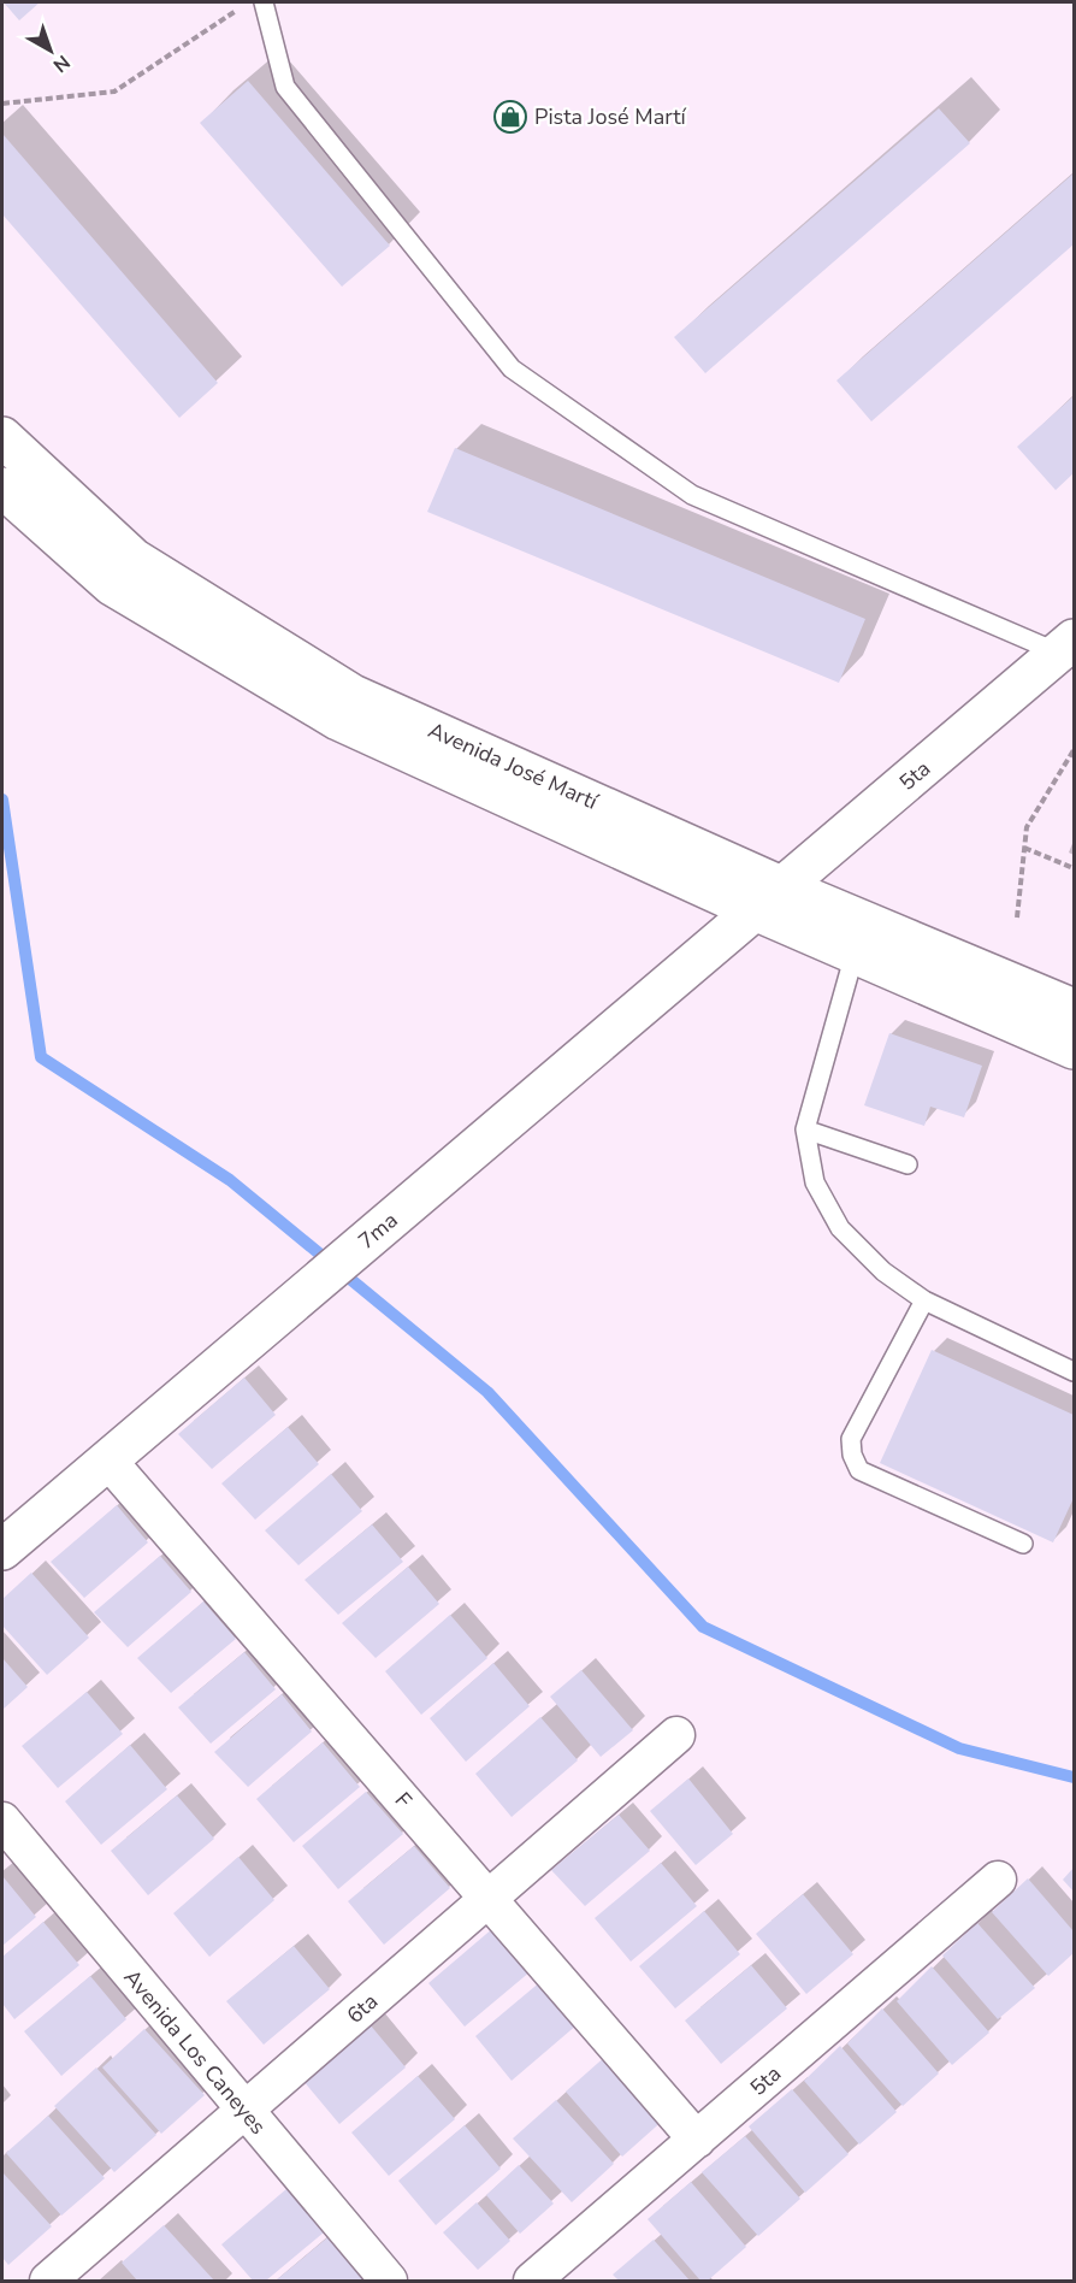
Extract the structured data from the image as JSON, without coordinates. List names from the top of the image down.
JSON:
{
  "streets": {
    "main road": ["Avenida José Martí", "5ta", "7ma"],
    "street": ["F", "6ta", "Avenida Los Caneyes"]
  },
  "crossings": [
    ["Avenida José Martí", "5ta"],
    ["Avenida José Martí", "7ma"],
    ["5ta", "7ma"],
    ["5ta", "F"],
    ["7ma", "F"],
    ["F", "6ta"],
    ["6ta", "Avenida Los Caneyes"]
  ],
  "places": {
    "shop": ["Pista José Martí"]
  },
  "north": "bottom right"
}
